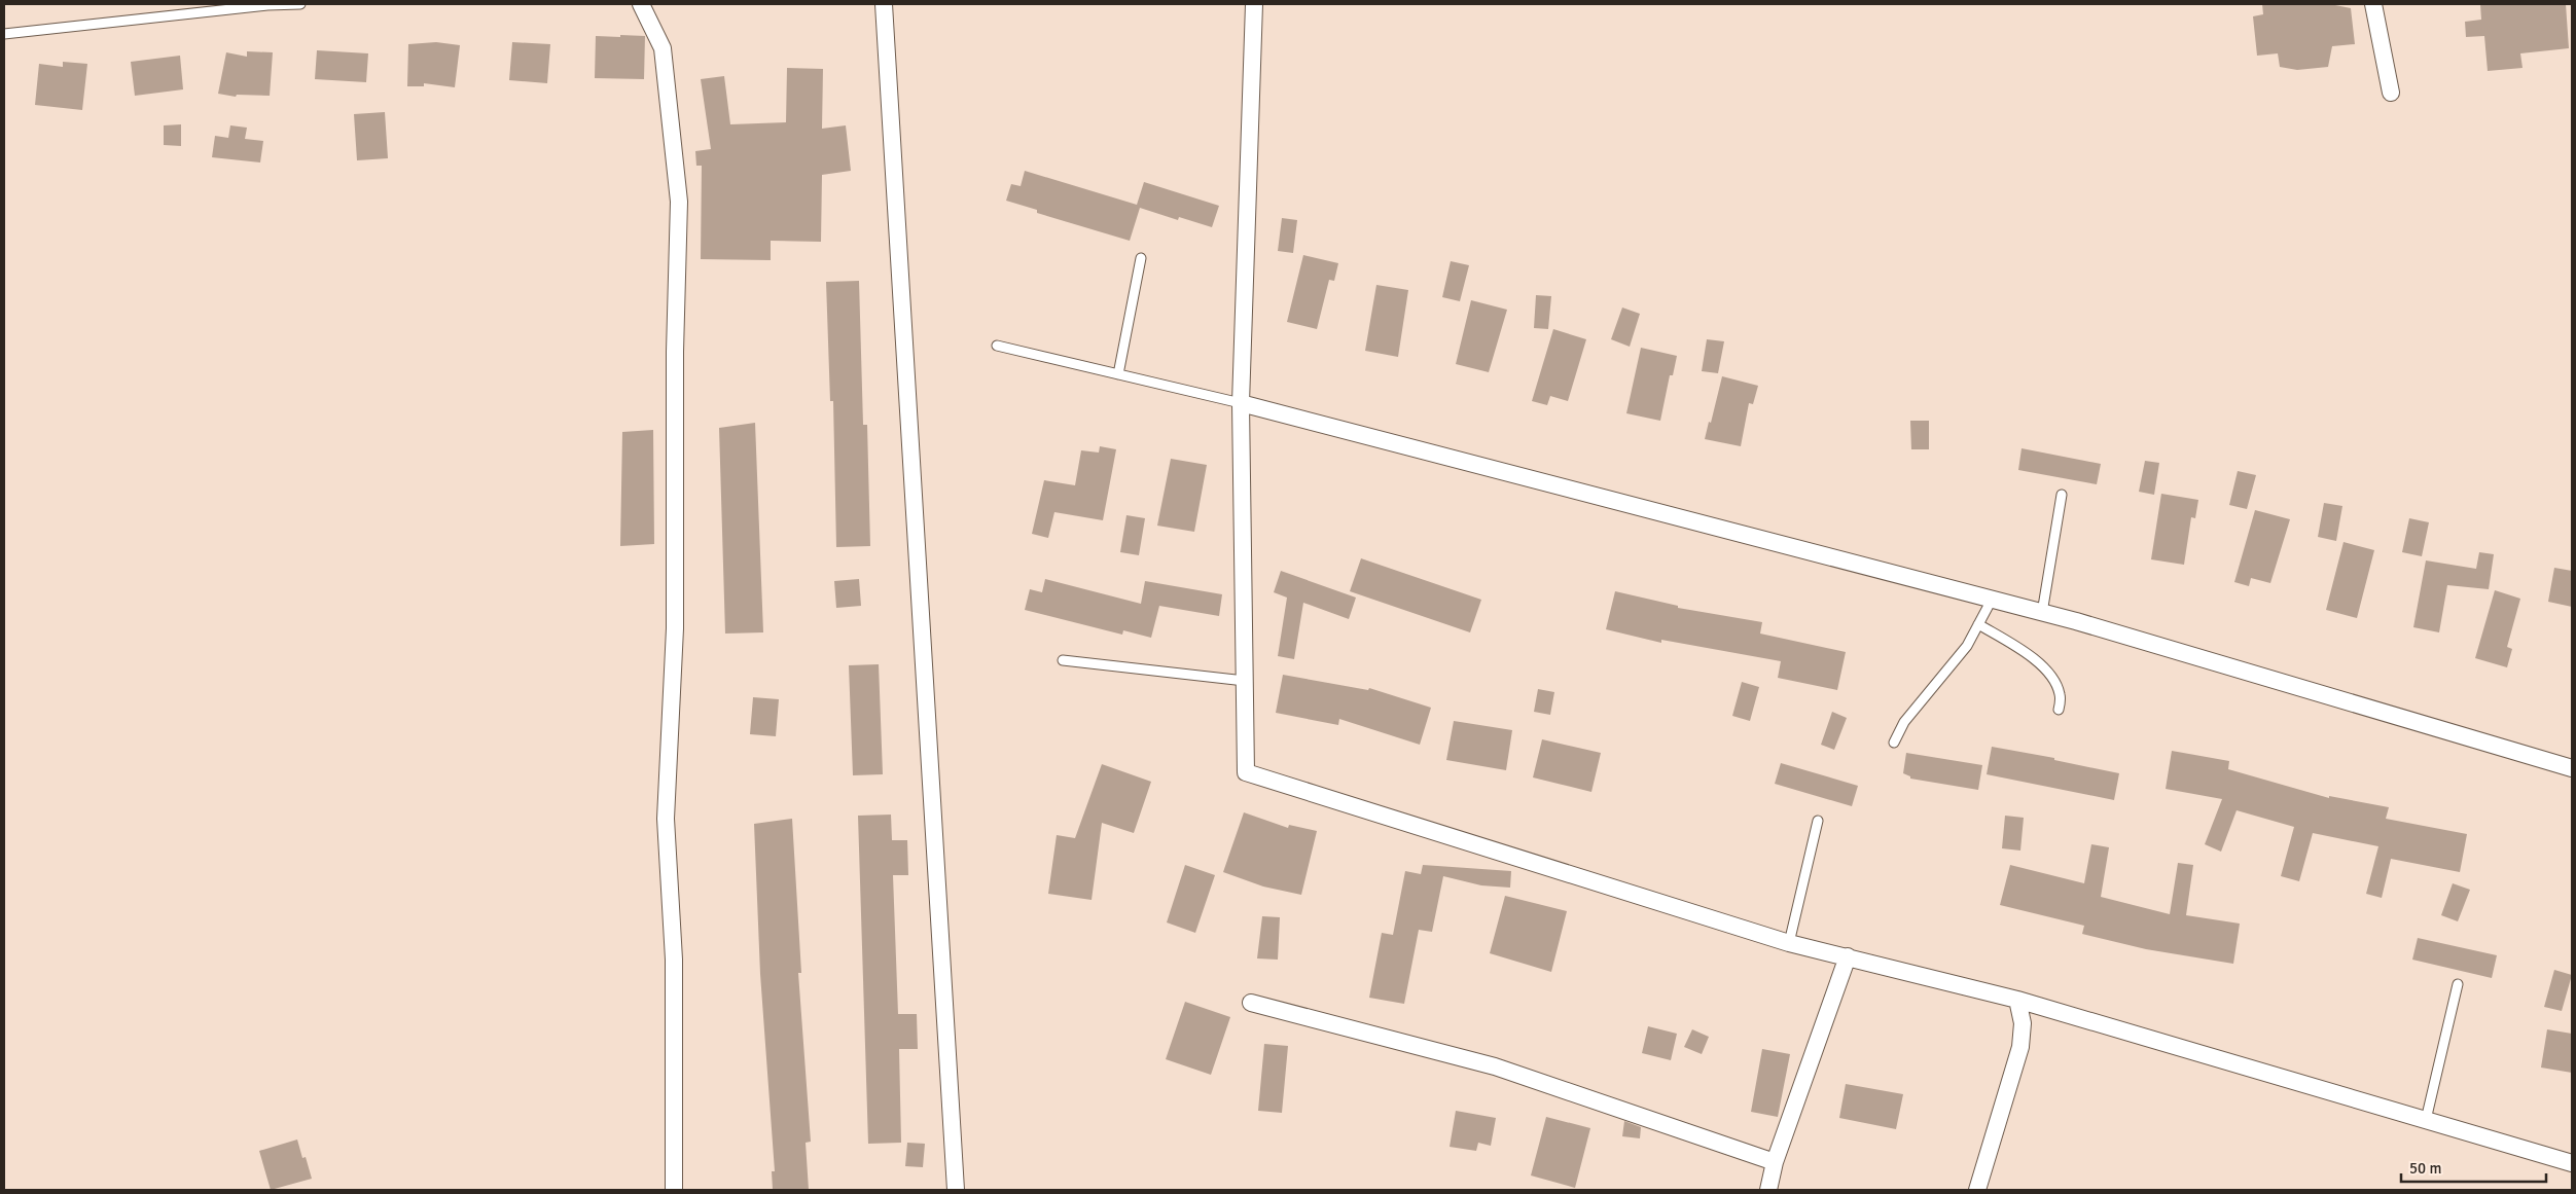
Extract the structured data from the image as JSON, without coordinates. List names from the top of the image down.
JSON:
{
  "scale_bar": "50 m"
}
